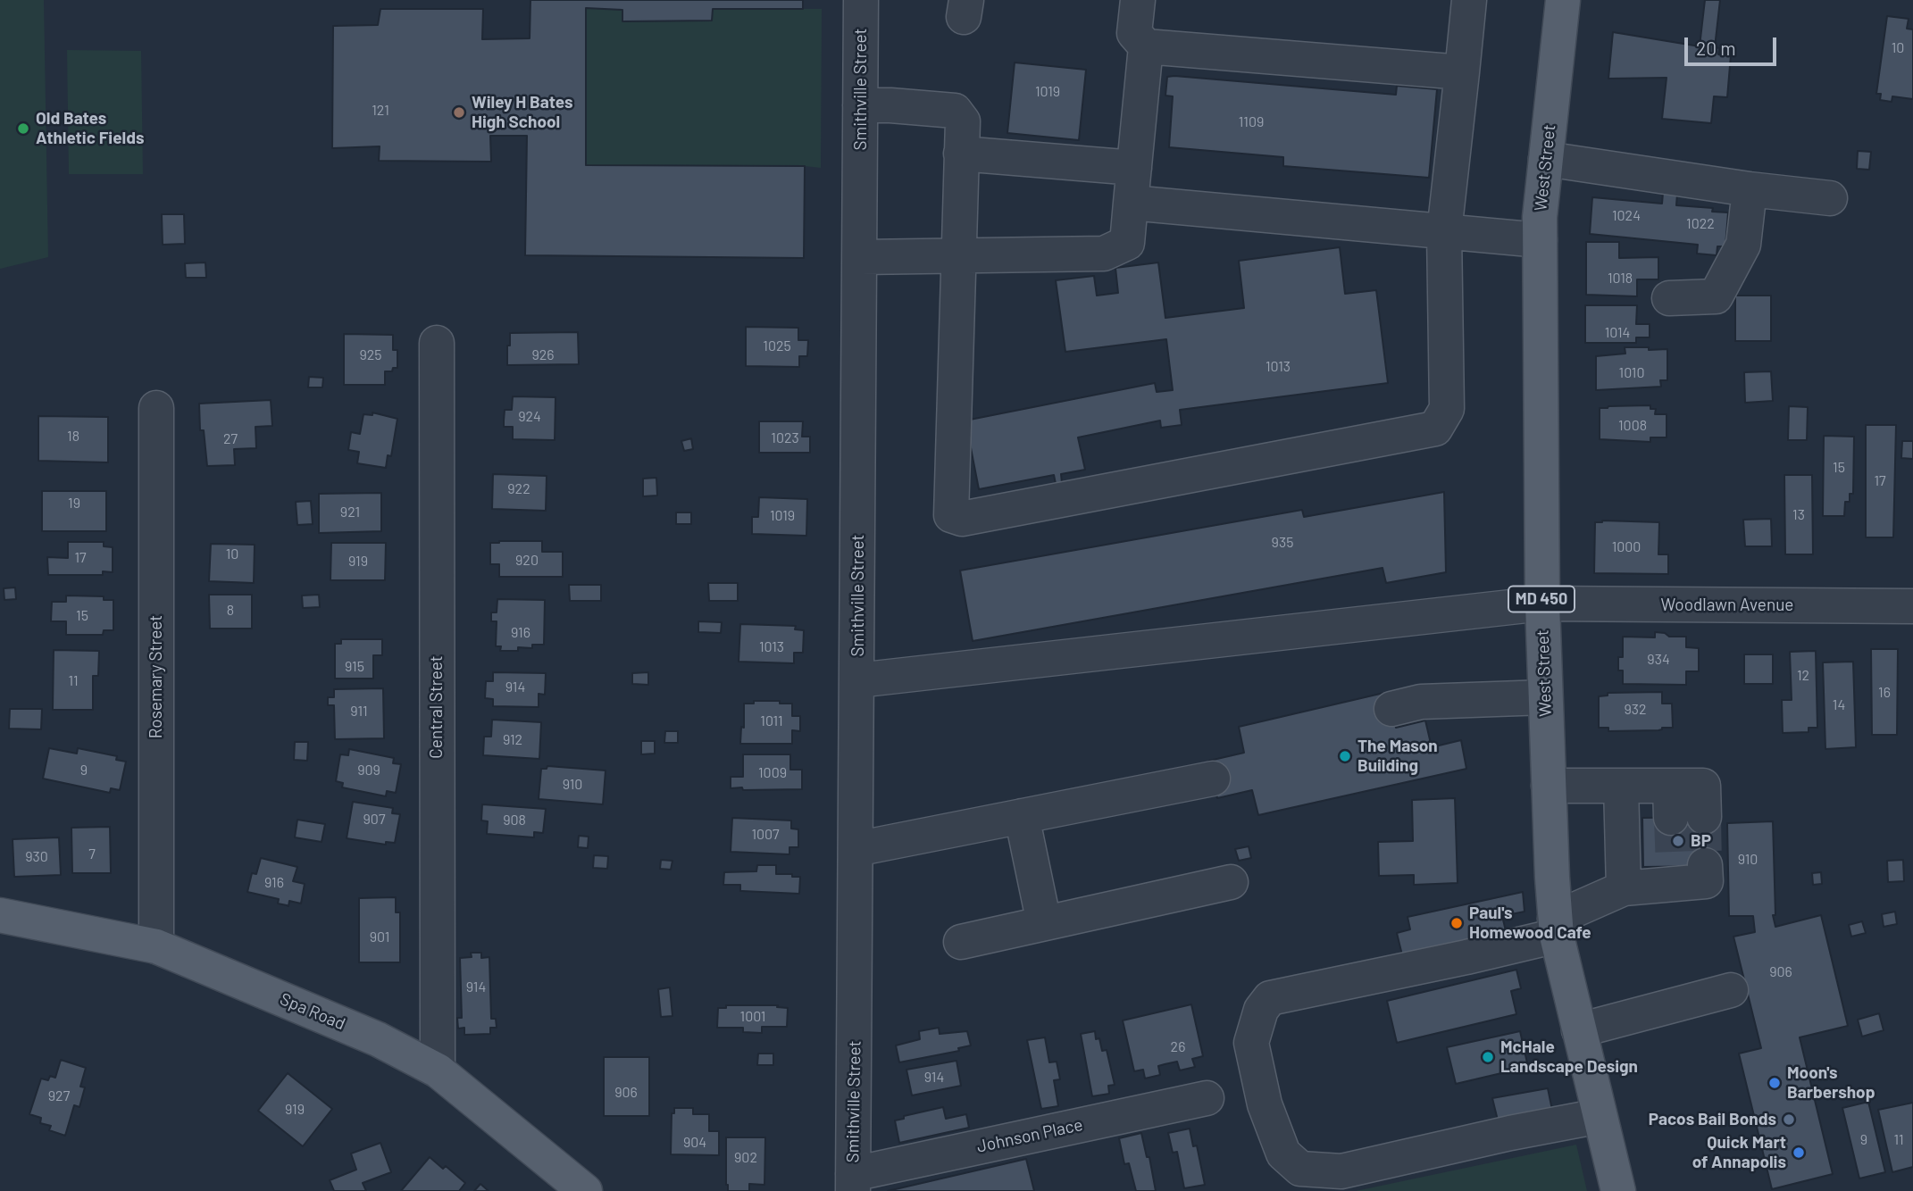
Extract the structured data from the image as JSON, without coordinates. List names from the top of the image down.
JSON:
{
  "streets": {
    "main road": ["West Street", "MD 450", "Spa Road"],
    "street": [
      "Smithville Street",
      "Woodlawn Avenue",
      "Rosemary Street",
      "Central Street",
      "Johnson Place"
    ]
  },
  "crossings": [
    ["Smithville Street", "Woodlawn Avenue"],
    ["Smithville Street", "Johnson Place"],
    ["West Street", "Woodlawn Avenue"],
    ["Rosemary Street", "Spa Road"],
    ["Central Street", "Spa Road"]
  ],
  "places": [
    "Wiley H Bates High School",
    "Old Bates Athletic Fields",
    "The Mason Building",
    "BP",
    "Paul's Homewood Cafe",
    "McHale Landscape Design",
    "Moon's Barbershop",
    "Pacos Bail Bonds",
    "Quick Mart of Annapolis"
  ],
  "house_numbers": [
    "10",
    "1019",
    "121",
    "1109",
    "1024",
    "1022",
    "1018",
    "1014",
    "1025",
    "925",
    "926",
    "1013",
    "1010",
    "924",
    "1008",
    "18",
    "1023",
    "27",
    "15",
    "17",
    "922",
    "19",
    "921",
    "13",
    "1019",
    "935",
    "1000",
    "10",
    "17",
    "920",
    "919",
    "8",
    "15",
    "916",
    "1013",
    "934",
    "915",
    "12",
    "11",
    "914",
    "16",
    "14",
    "932",
    "911",
    "1011",
    "912",
    "9",
    "909",
    "1009",
    "910",
    "907",
    "908",
    "1007",
    "7",
    "930",
    "910",
    "916",
    "901",
    "906",
    "914",
    "1001",
    "26",
    "914",
    "906",
    "927",
    "919",
    "9",
    "11",
    "904",
    "902"
  ],
  "scale_bar": "20 m"
}
